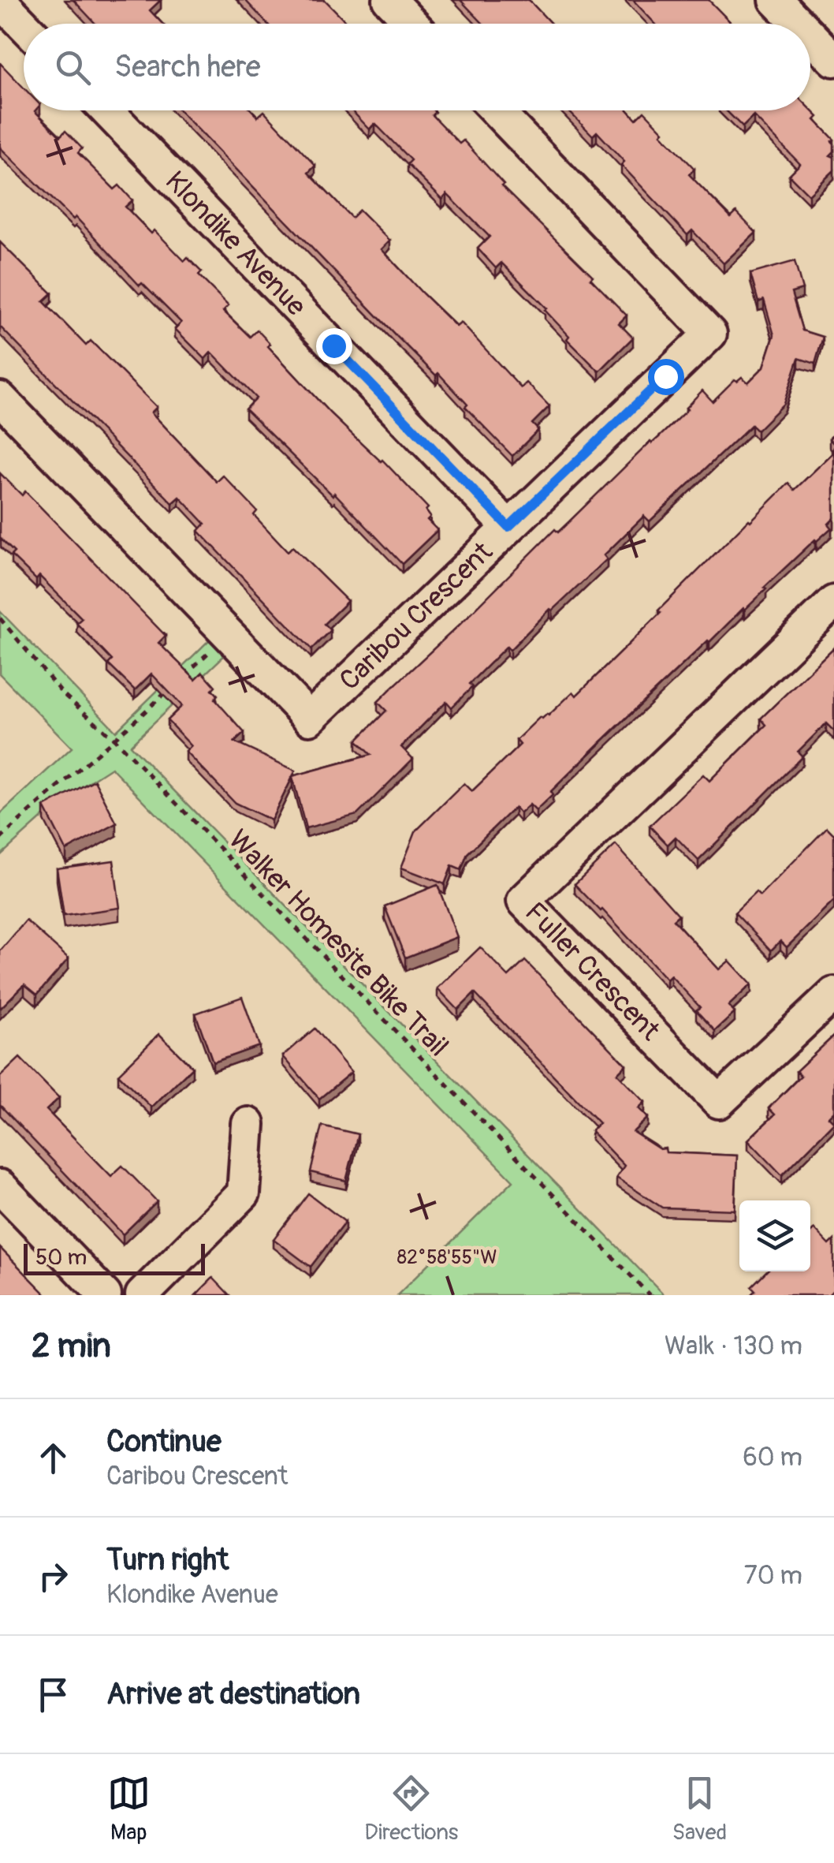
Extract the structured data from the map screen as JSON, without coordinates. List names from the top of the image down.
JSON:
{
  "streets": {
    "street": ["Klondike Avenue", "Caribou Crescent", "Fuller Crescent"],
    "path": ["Walker Homesite Bike Trail"]
  },
  "crossings": [
    ["Klondike Avenue", "Caribou Crescent"]
  ],
  "scale_bar": "50 m",
  "page": {
    "search": "Search here",
    "scale": "50 m",
    "heading": ["2 min", "Walk · 130 m"],
    "list": [
      ["Continue", "Caribou Crescent", "60 m"],
      ["Turn right", "Klondike Avenue", "70 m"],
      "Arrive at destination"
    ],
    "nav": ["Map", "Directions", "Saved"]
  },
  "coordinates": ["82°58'55\"W"]
}
